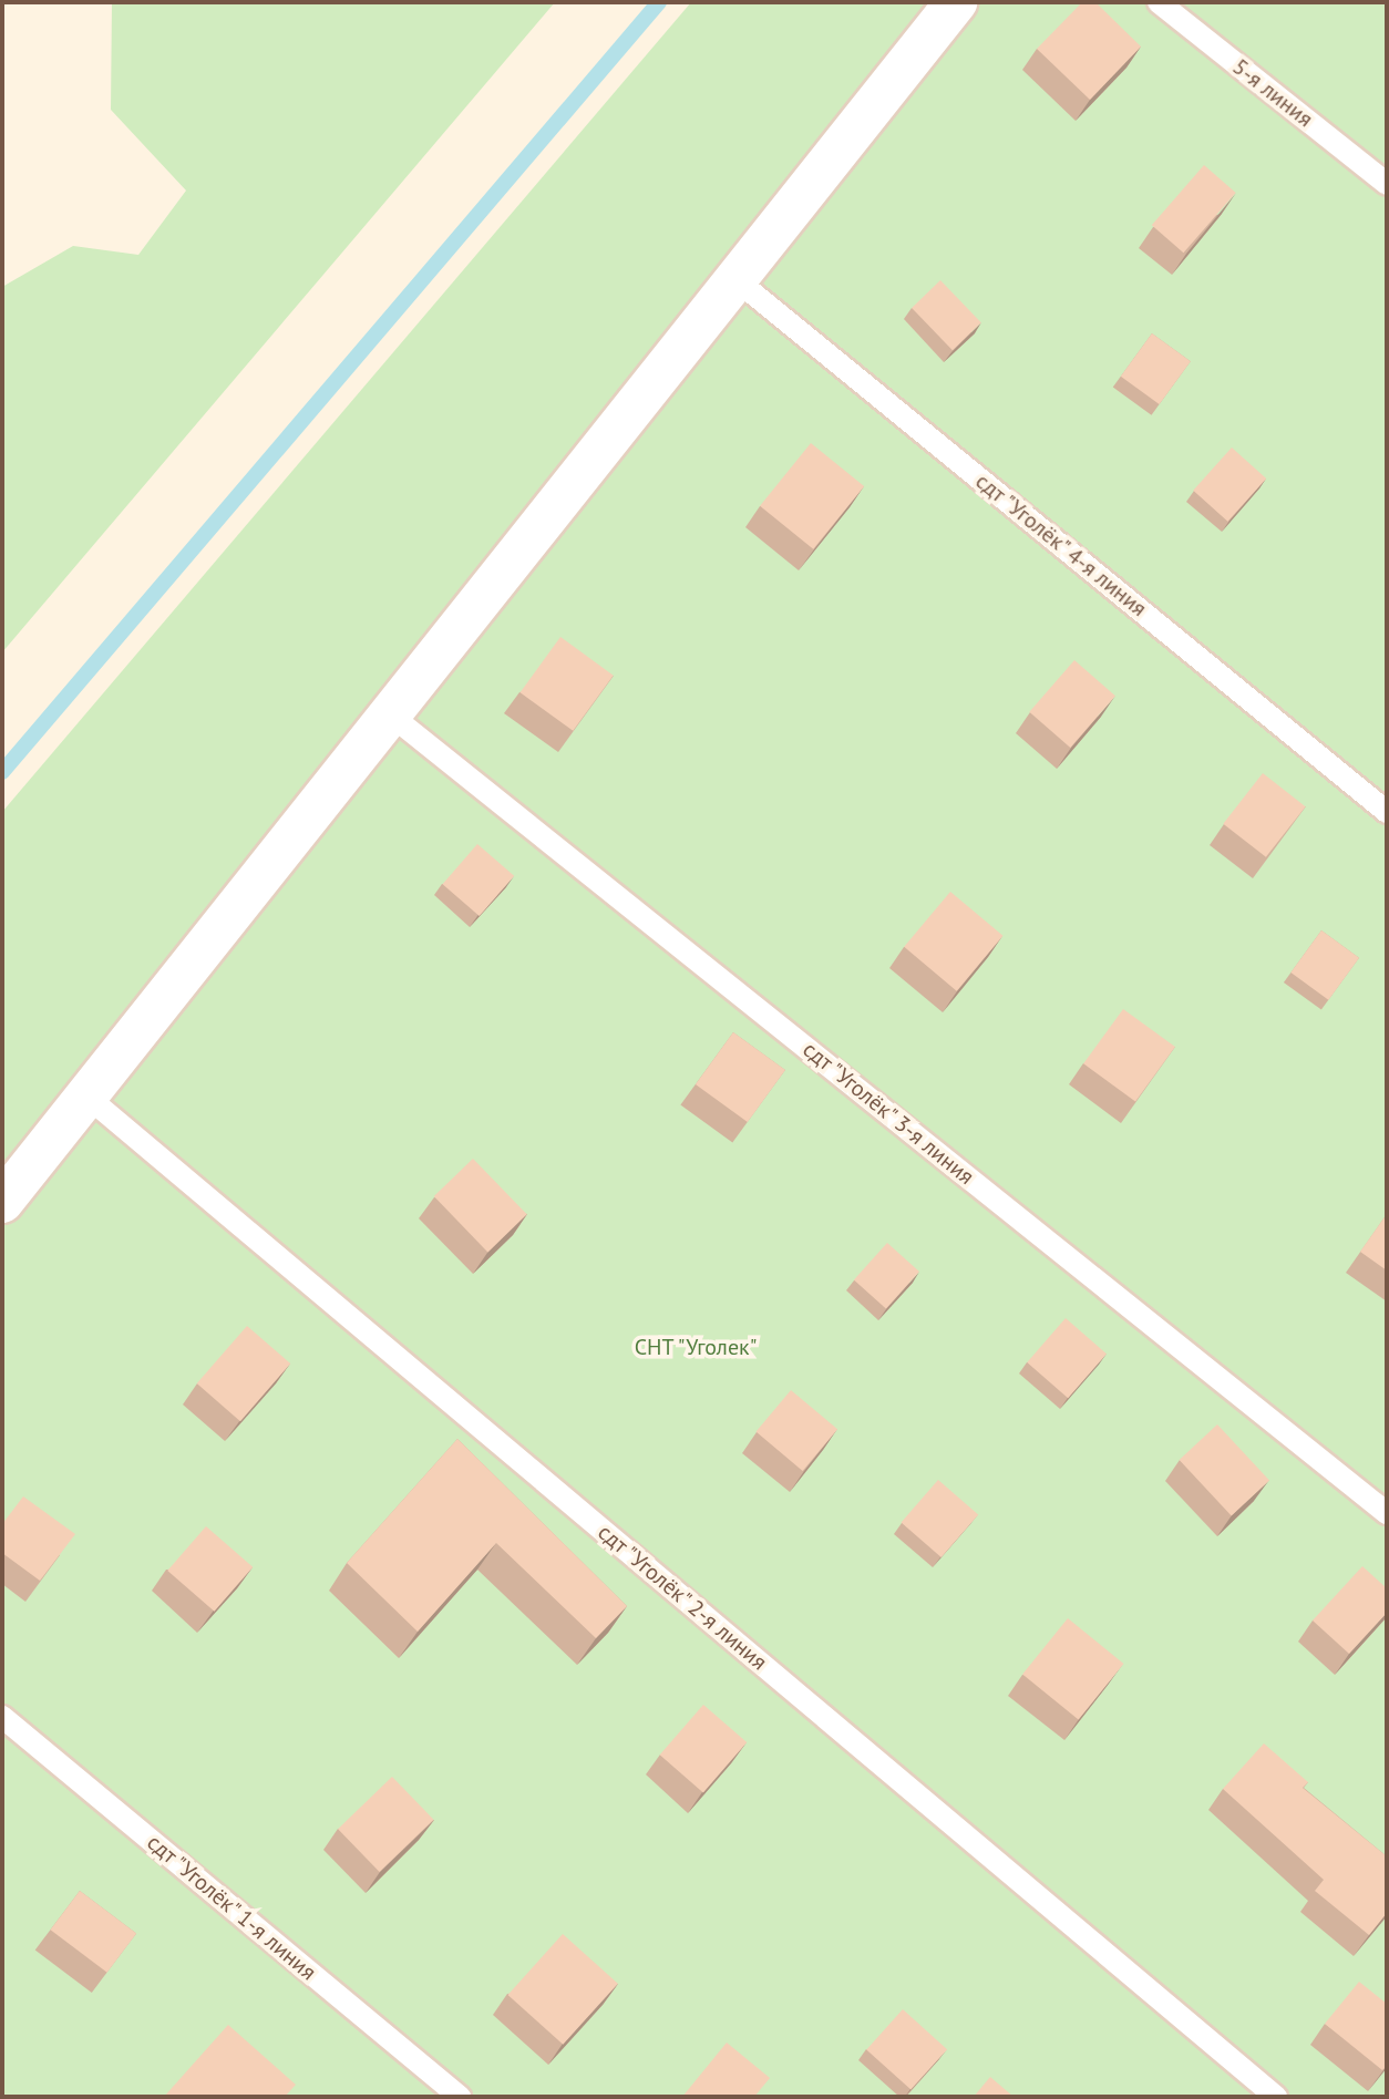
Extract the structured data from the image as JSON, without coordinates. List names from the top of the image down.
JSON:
{
  "streets": {
    "lane": [
      "5-я линия",
      "сдт \"Уголёк\" 4-я линия",
      "сдт \"Уголёк\" 3-я линия",
      "сдт \"Уголёк\" 2-я линия",
      "сдт \"Уголёк\" 1-я линия"
    ]
  },
  "parks": ["СНТ \"Уголек\""]
}
